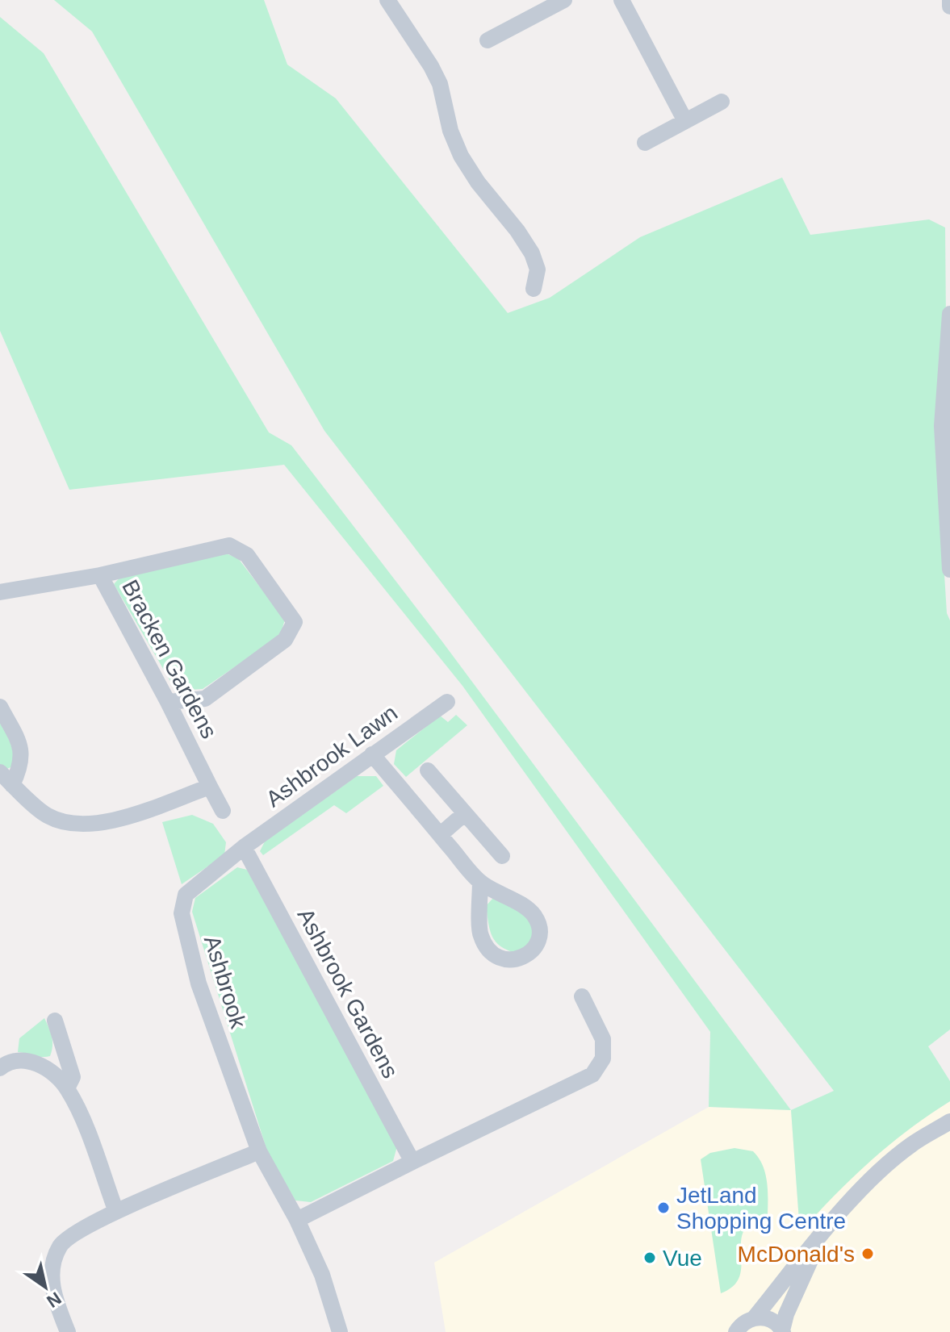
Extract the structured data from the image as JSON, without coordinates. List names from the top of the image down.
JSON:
{
  "streets": {
    "street": [
      "Bracken Gardens",
      "Ashbrook Lawn",
      "Ashbrook",
      "Ashbrook Gardens"
    ]
  },
  "crossings": [
    ["Ashbrook Lawn", "Ashbrook"],
    ["Ashbrook Lawn", "Ashbrook Gardens"],
    ["Ashbrook", "Ashbrook Gardens"]
  ],
  "places": ["JetLand Shopping Centre", "McDonald's", "Vue"],
  "north": "bottom right"
}
